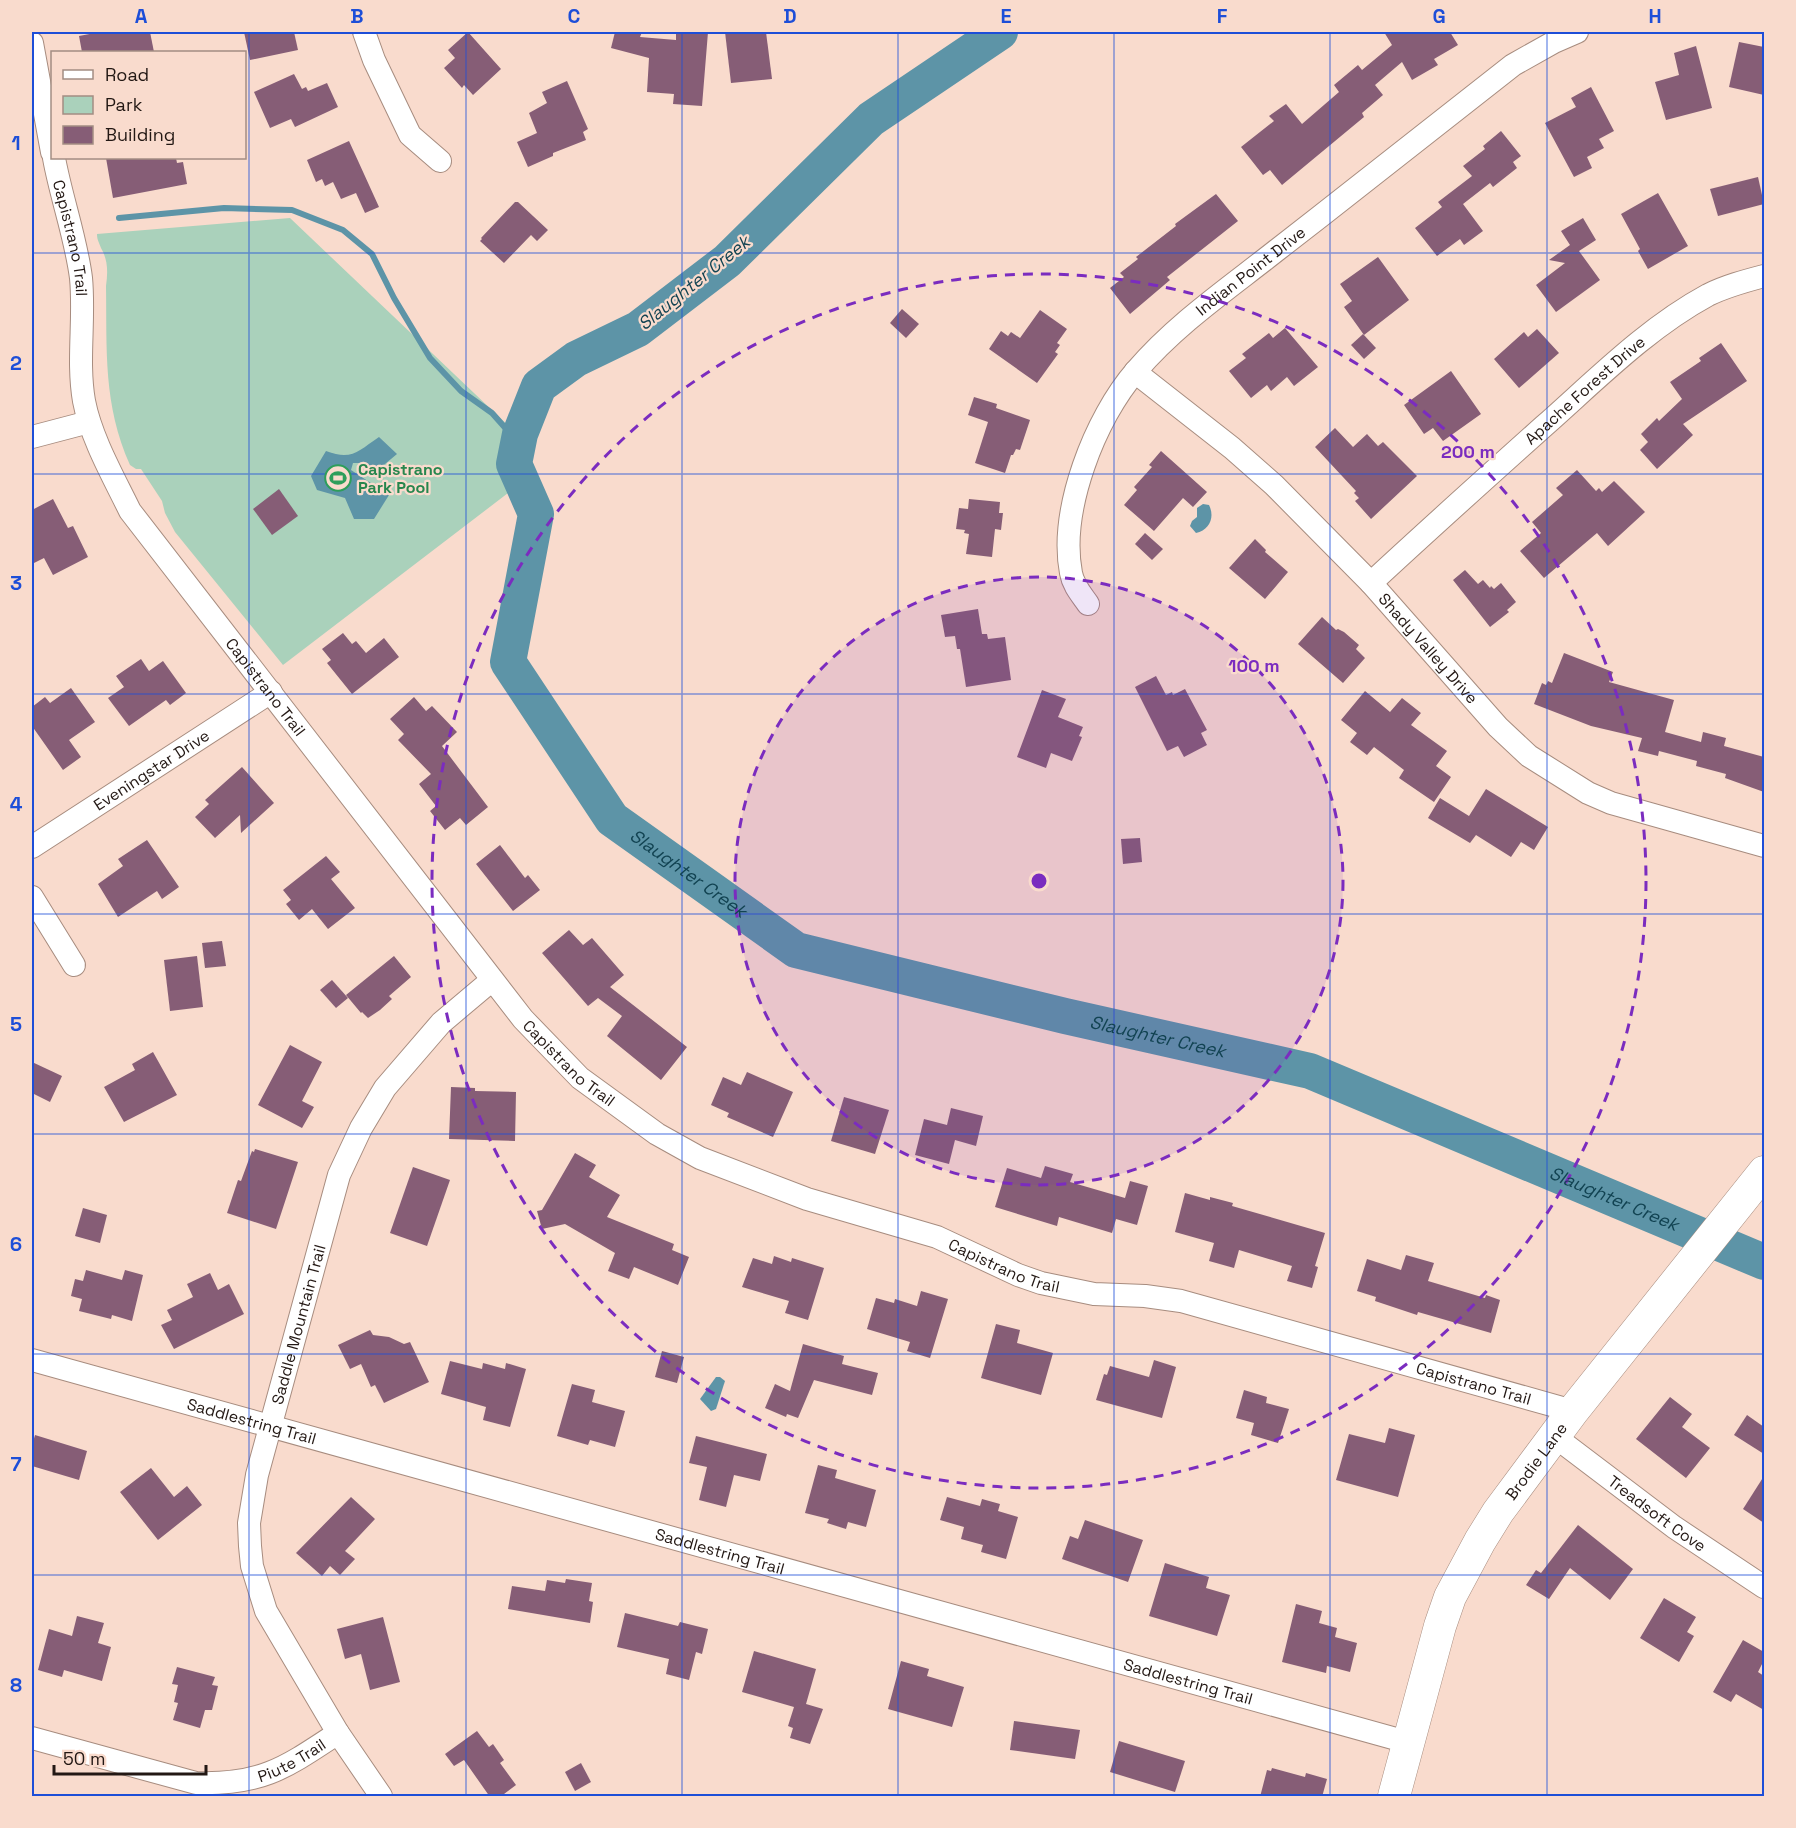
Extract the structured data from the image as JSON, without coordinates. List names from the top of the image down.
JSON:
{
  "streets": {
    "main road": ["Brodie Lane"],
    "street": [
      "Capistrano Trail",
      "Indian Point Drive",
      "Apache Forest Drive",
      "Shady Valley Drive",
      "Eveningstar Drive",
      "Saddle Mountain Trail",
      "Saddlestring Trail",
      "Treadsoft Cove",
      "Piute Trail"
    ]
  },
  "crossings": [
    ["Capistrano Trail", "Eveningstar Drive"],
    ["Capistrano Trail", "Saddle Mountain Trail"],
    ["Capistrano Trail", "Brodie Lane"],
    ["Indian Point Drive", "Shady Valley Drive"],
    ["Apache Forest Drive", "Shady Valley Drive"],
    ["Saddle Mountain Trail", "Saddlestring Trail"],
    ["Saddle Mountain Trail", "Piute Trail"],
    ["Saddlestring Trail", "Brodie Lane"],
    ["Brodie Lane", "Treadsoft Cove"]
  ],
  "water": ["Slaughter Creek"],
  "places": {
    "sports": ["Capistrano Park Pool"]
  },
  "legend": ["Road", "Park", "Building"],
  "scale_bar": "50 m",
  "grid": {
    "columns": [
      "A",
      "B",
      "C",
      "D",
      "E",
      "F",
      "G",
      "H"
    ],
    "rows": [
      "1",
      "2",
      "3",
      "4",
      "5",
      "6",
      "7",
      "8"
    ]
  },
  "rings": ["200 m", "100 m"]
}
